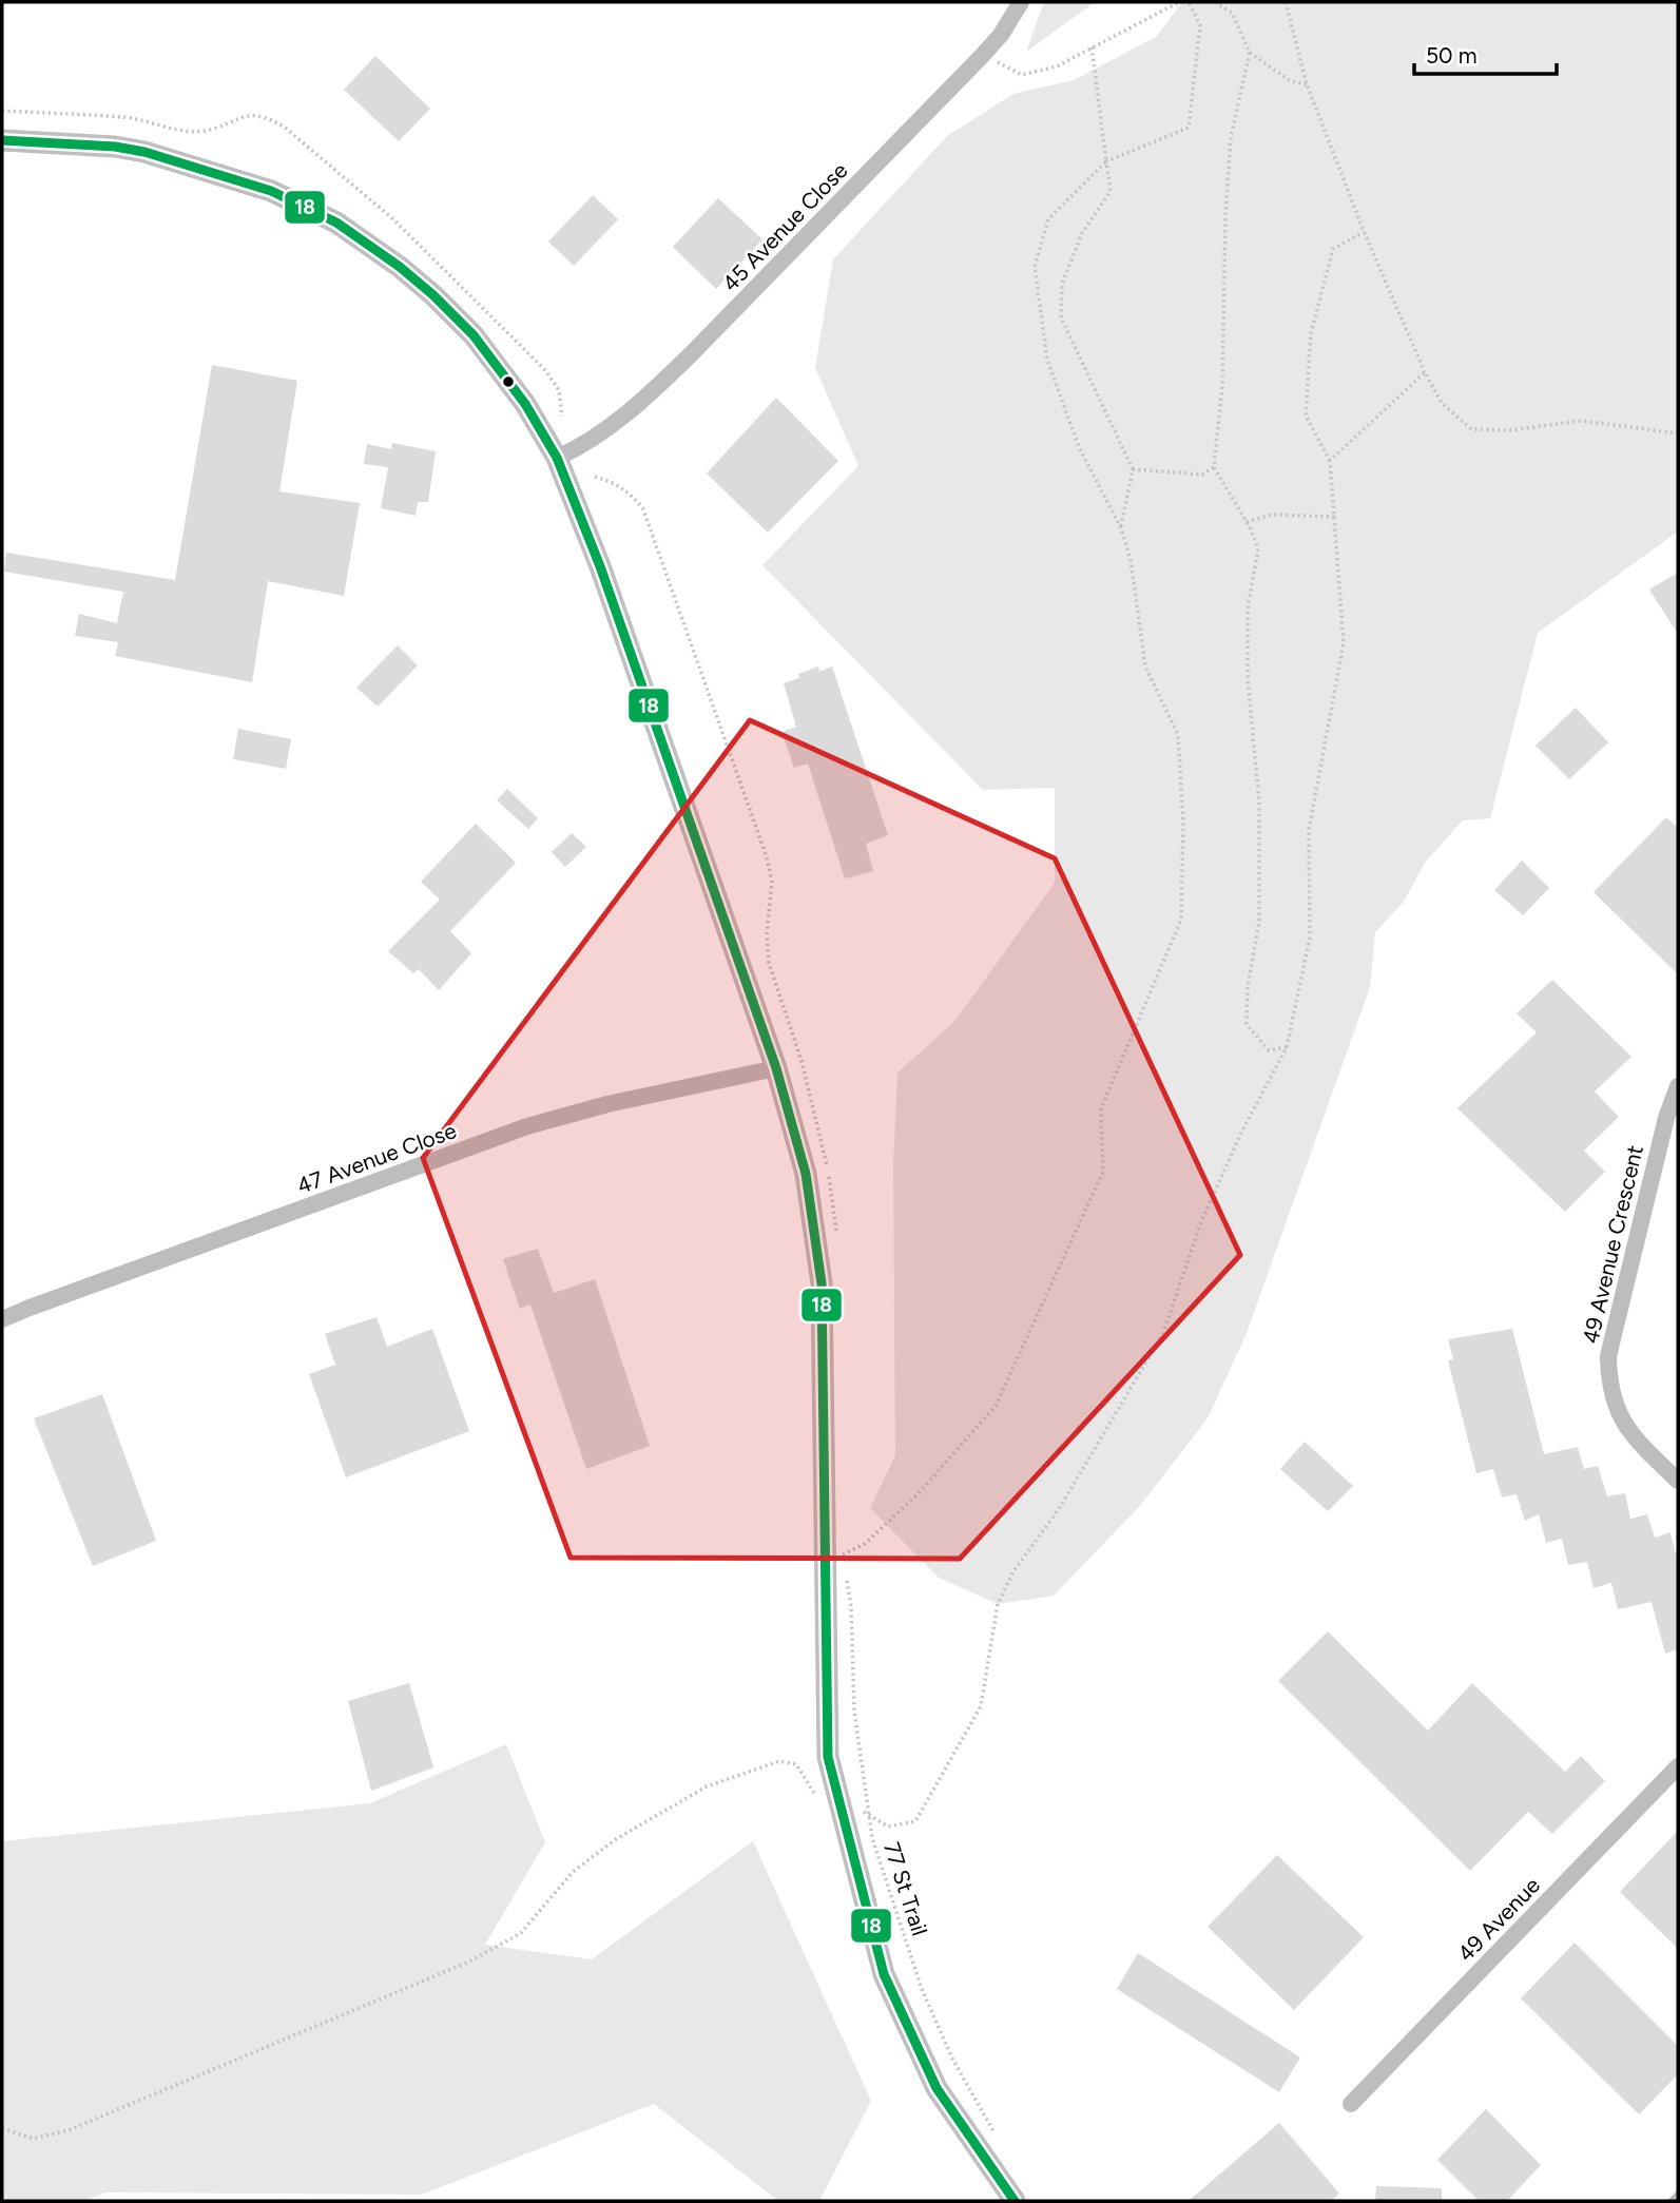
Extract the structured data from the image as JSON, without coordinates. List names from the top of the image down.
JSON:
{
  "streets": {
    "street": [
      "45 Avenue Close",
      "47 Avenue Close",
      "49 Avenue Crescent",
      "49 Avenue"
    ],
    "path": ["77 St Trail"]
  },
  "lines": ["transit line 18"],
  "scale_bar": "50 m"
}
